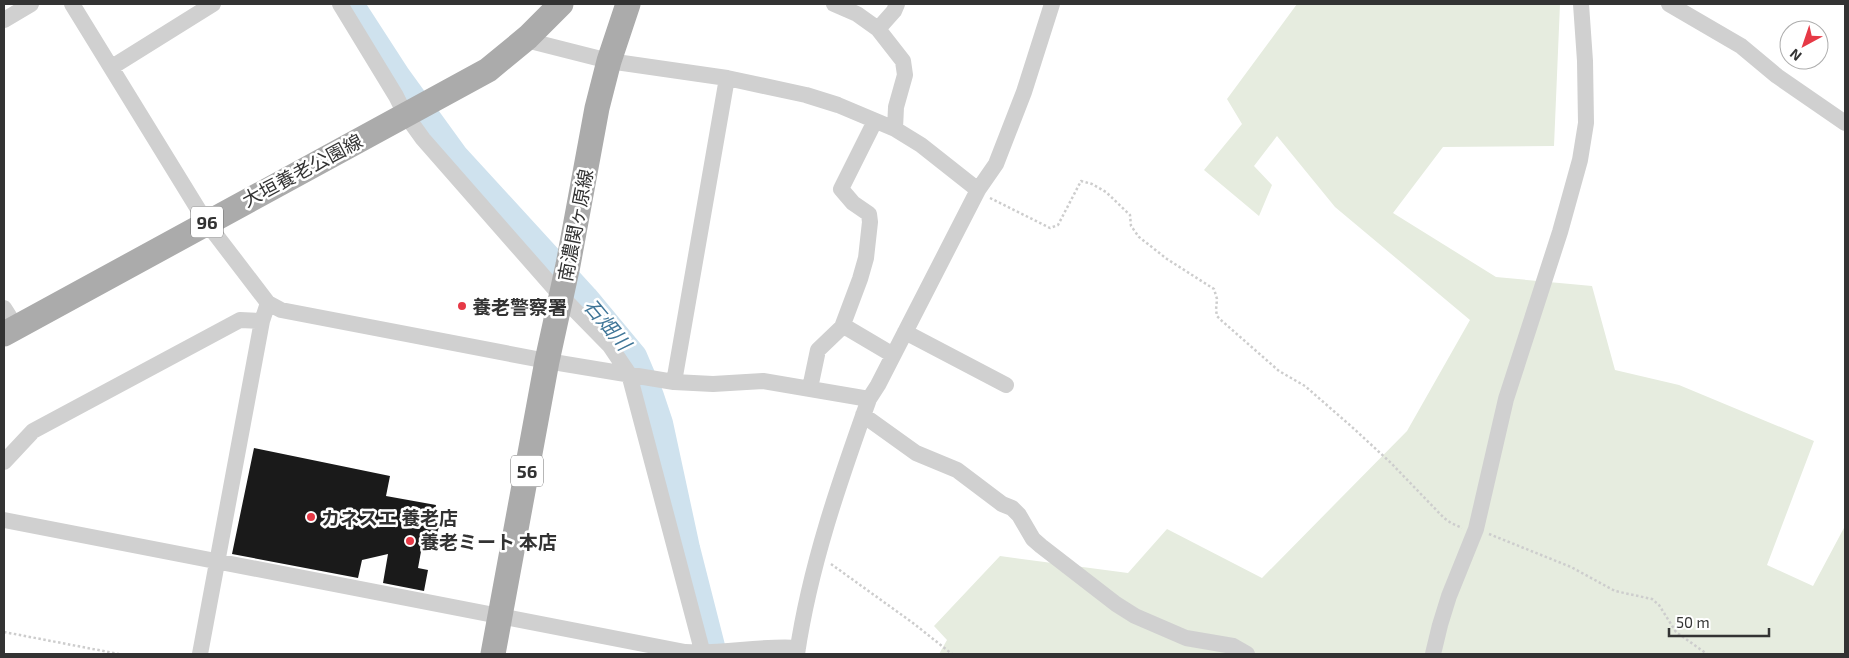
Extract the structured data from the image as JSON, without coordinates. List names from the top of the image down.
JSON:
{
  "streets": {
    "main road": [
      "大垣養老公園線",
      "96",
      "南濃関ヶ原線",
      "56"
    ]
  },
  "water": ["石畑川"],
  "places": ["養老警察署", "カネスエ 養老店", "養老ミート 本店"],
  "scale_bar": "50 m",
  "north": "bottom left"
}
